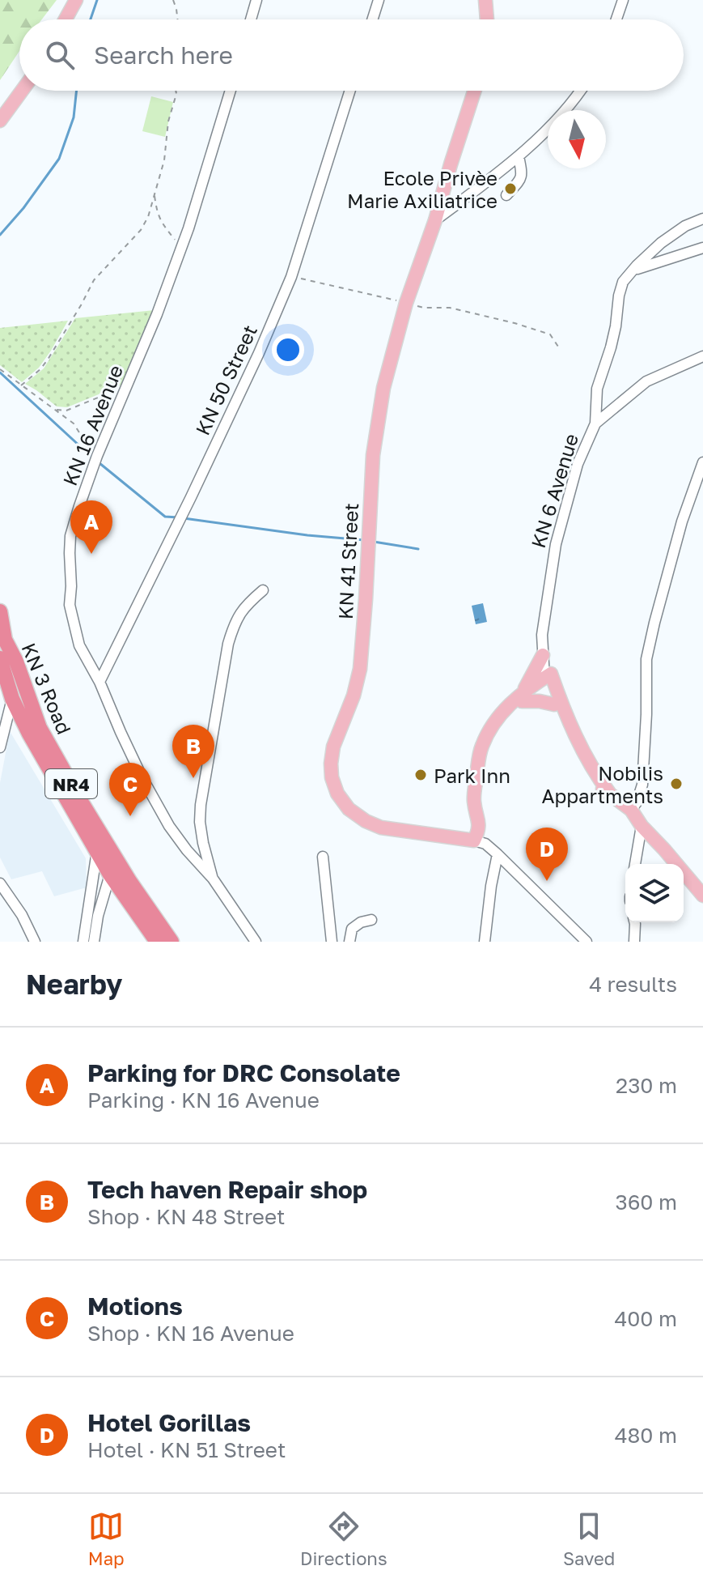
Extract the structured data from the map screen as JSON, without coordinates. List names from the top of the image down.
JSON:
{
  "streets": {
    "highway": ["KN 3 Road", "NR4"],
    "main road": ["KN 6 Avenue", "KN 41 Street"],
    "street": ["KN 50 Street", "KN 16 Avenue"]
  },
  "crossings": [
    ["KN 50 Street", "KN 16 Avenue"]
  ],
  "places": ["Ecole Privèe Marie Axiliatrice", "Park Inn", "Nobilis Appartments"],
  "north": "bottom",
  "page": {
    "search": "Search here",
    "pins": [
      "A",
      "B",
      "C",
      "D"
    ],
    "heading": ["Nearby", "4 results"],
    "list": [
      {
        "mark": "A",
        "name": "Parking for DRC Consolate",
        "note": "Parking · KN 16 Avenue",
        "value": "230 m"
      },
      {
        "mark": "B",
        "name": "Tech haven Repair shop",
        "note": "Shop · KN 48 Street",
        "value": "360 m"
      },
      {
        "mark": "C",
        "name": "Motions",
        "note": "Shop · KN 16 Avenue",
        "value": "400 m"
      },
      {
        "mark": "D",
        "name": "Hotel Gorillas",
        "note": "Hotel · KN 51 Street",
        "value": "480 m"
      }
    ],
    "nav": ["Map", "Directions", "Saved"]
  }
}
